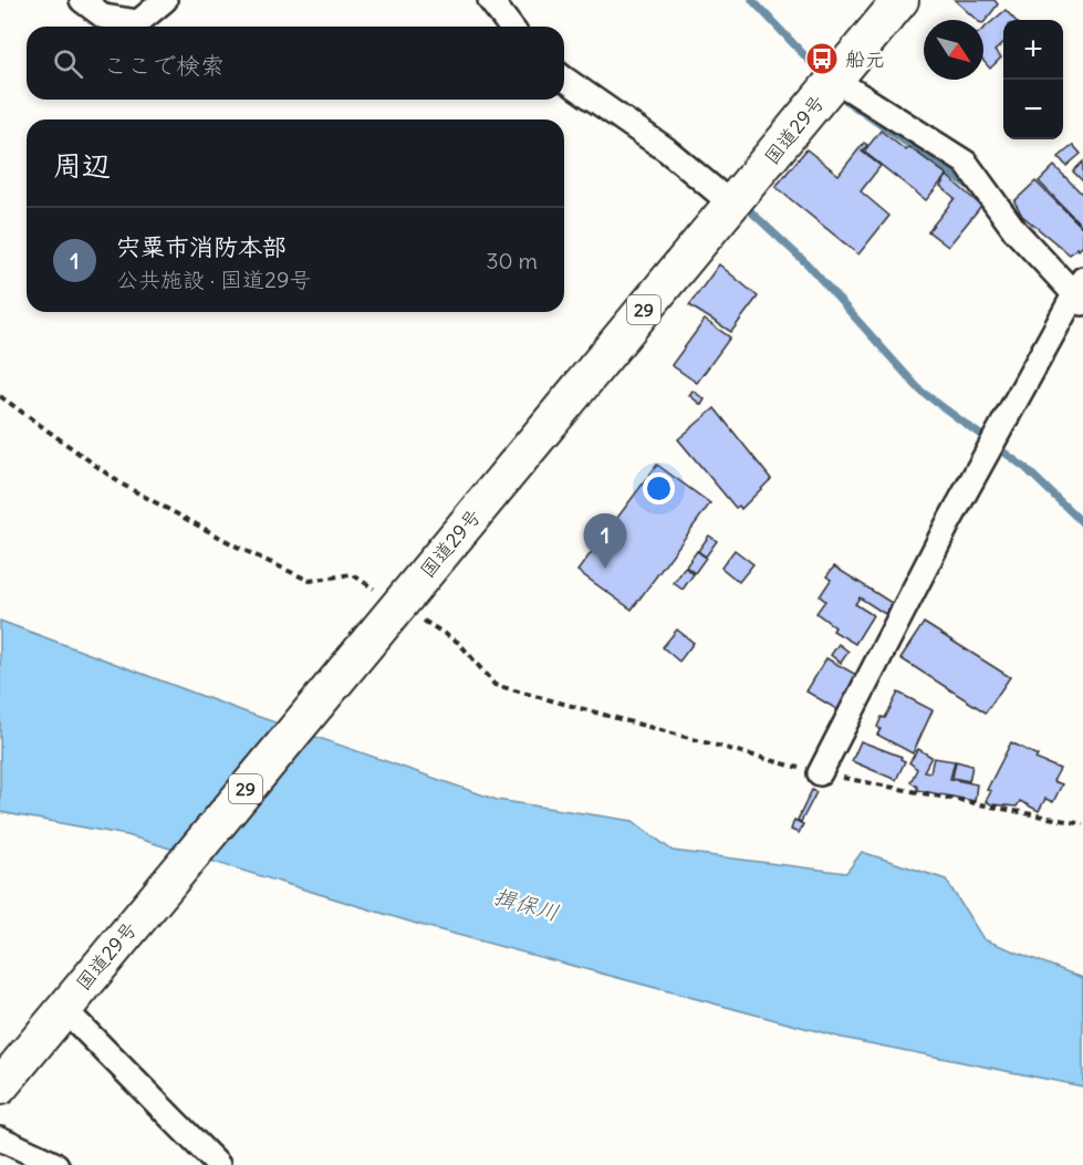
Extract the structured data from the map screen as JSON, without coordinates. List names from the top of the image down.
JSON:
{
  "streets": {
    "highway": ["国道29号", "29"]
  },
  "water": ["揖保川"],
  "places": {
    "bus stop": ["船元"]
  },
  "north": "bottom right",
  "page": {
    "map_buttons": ["+", "−"],
    "search": "ここで検索",
    "heading": "周辺",
    "list": [
      {
        "mark": "1",
        "name": "宍粟市消防本部",
        "note": "公共施設 · 国道29号",
        "value": "30 m"
      }
    ],
    "pins": "1"
  }
}
